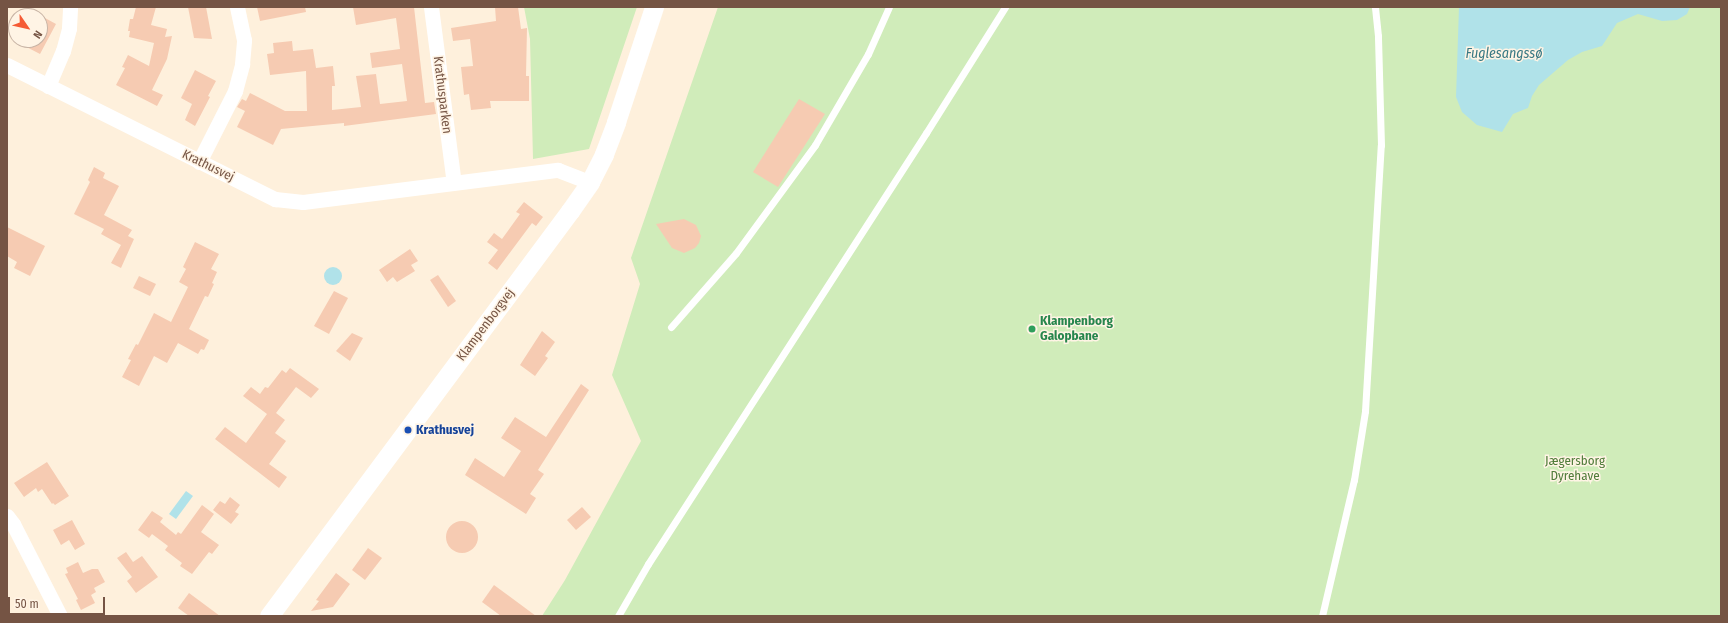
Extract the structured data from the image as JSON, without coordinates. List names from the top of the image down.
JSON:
{
  "streets": {
    "street": ["Krathusparken", "Krathusvej", "Klampenborgvej"]
  },
  "crossings": [
    ["Krathusparken", "Krathusvej"],
    ["Krathusvej", "Klampenborgvej"]
  ],
  "water": ["Fuglesangssø"],
  "parks": ["Jægersborg Dyrehave"],
  "places": ["Klampenborg Galopbane", "Krathusvej"],
  "scale_bar": "50 m",
  "north": "bottom right"
}
